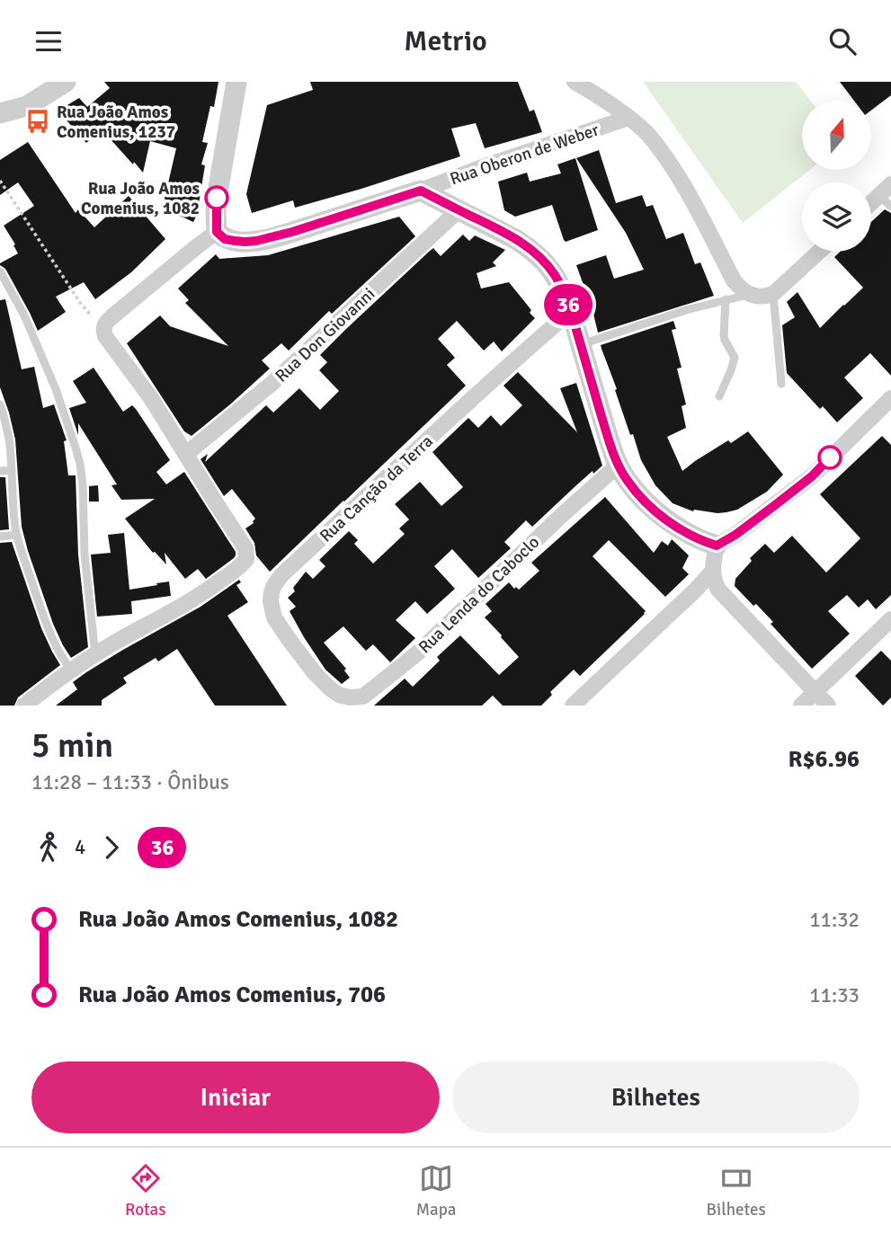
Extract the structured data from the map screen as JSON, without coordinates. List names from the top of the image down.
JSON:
{
  "streets": {
    "street": [
      "Rua Oberon de Weber",
      "Rua Don Giovanni",
      "Rua Canção da Terra",
      "Rua Lenda do Caboclo"
    ]
  },
  "crossings": [
    ["Rua Canção da Terra", "Rua Lenda do Caboclo"]
  ],
  "places": {
    "bus stop": ["Rua João Amos Comenius, 1237"],
    "other": ["Rua João Amos Comenius, 1082"]
  },
  "lines": ["bus line 36"],
  "north": "top",
  "page": {
    "header": "Metrio",
    "on_map": "36",
    "heading": ["5 min", "11:28 – 11:33 · Ônibus", "R$6.96"],
    "legs": ["4", "36"],
    "list": [
      {
        "name": "Rua João Amos Comenius, 1082",
        "value": "11:32"
      },
      {
        "name": "Rua João Amos Comenius, 706",
        "value": "11:33"
      }
    ],
    "buttons": ["Iniciar", "Bilhetes"],
    "tabs": ["Rotas", "Mapa", "Bilhetes"]
  }
}
